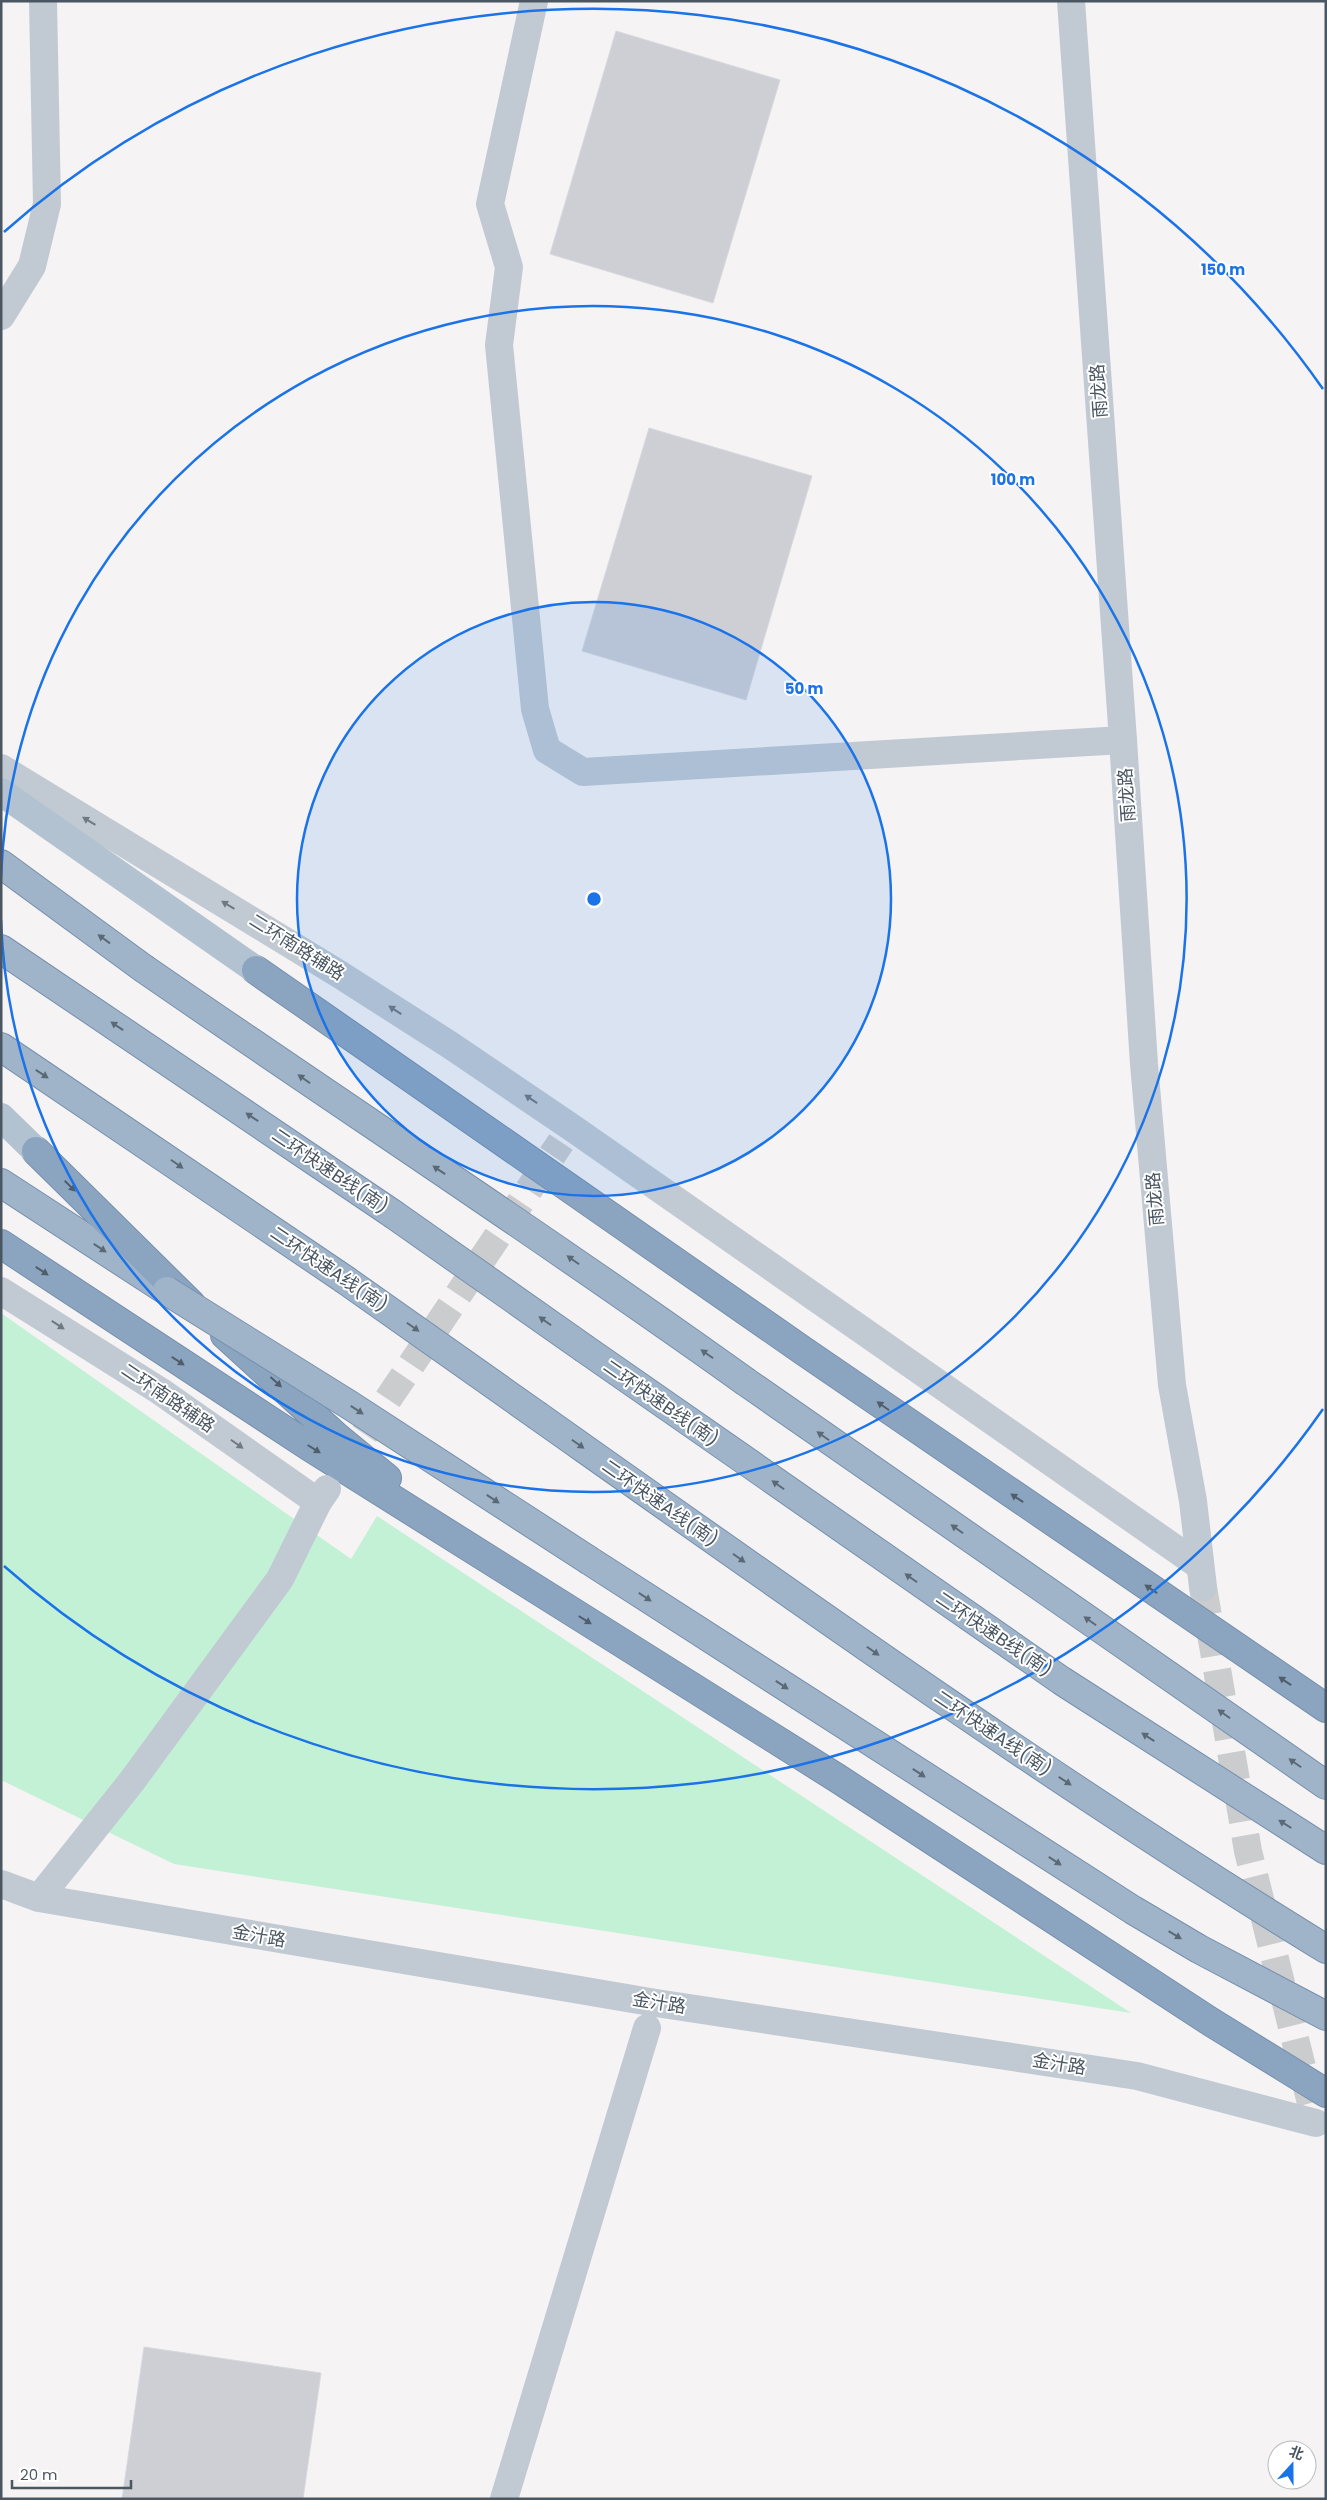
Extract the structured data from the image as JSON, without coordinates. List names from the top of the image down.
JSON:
{
  "streets": {
    "highway": ["二环快速B线(南)", "二环快速A线(南)"],
    "street": ["雨龙路", "二环南路辅路", "金汁路"]
  },
  "crossings": [
    ["雨龙路", "二环南路辅路"],
    ["二环南路辅路", "金汁路"]
  ],
  "scale_bar": "20 m",
  "north": "top",
  "rings": ["150 m", "100 m", "50 m"]
}
